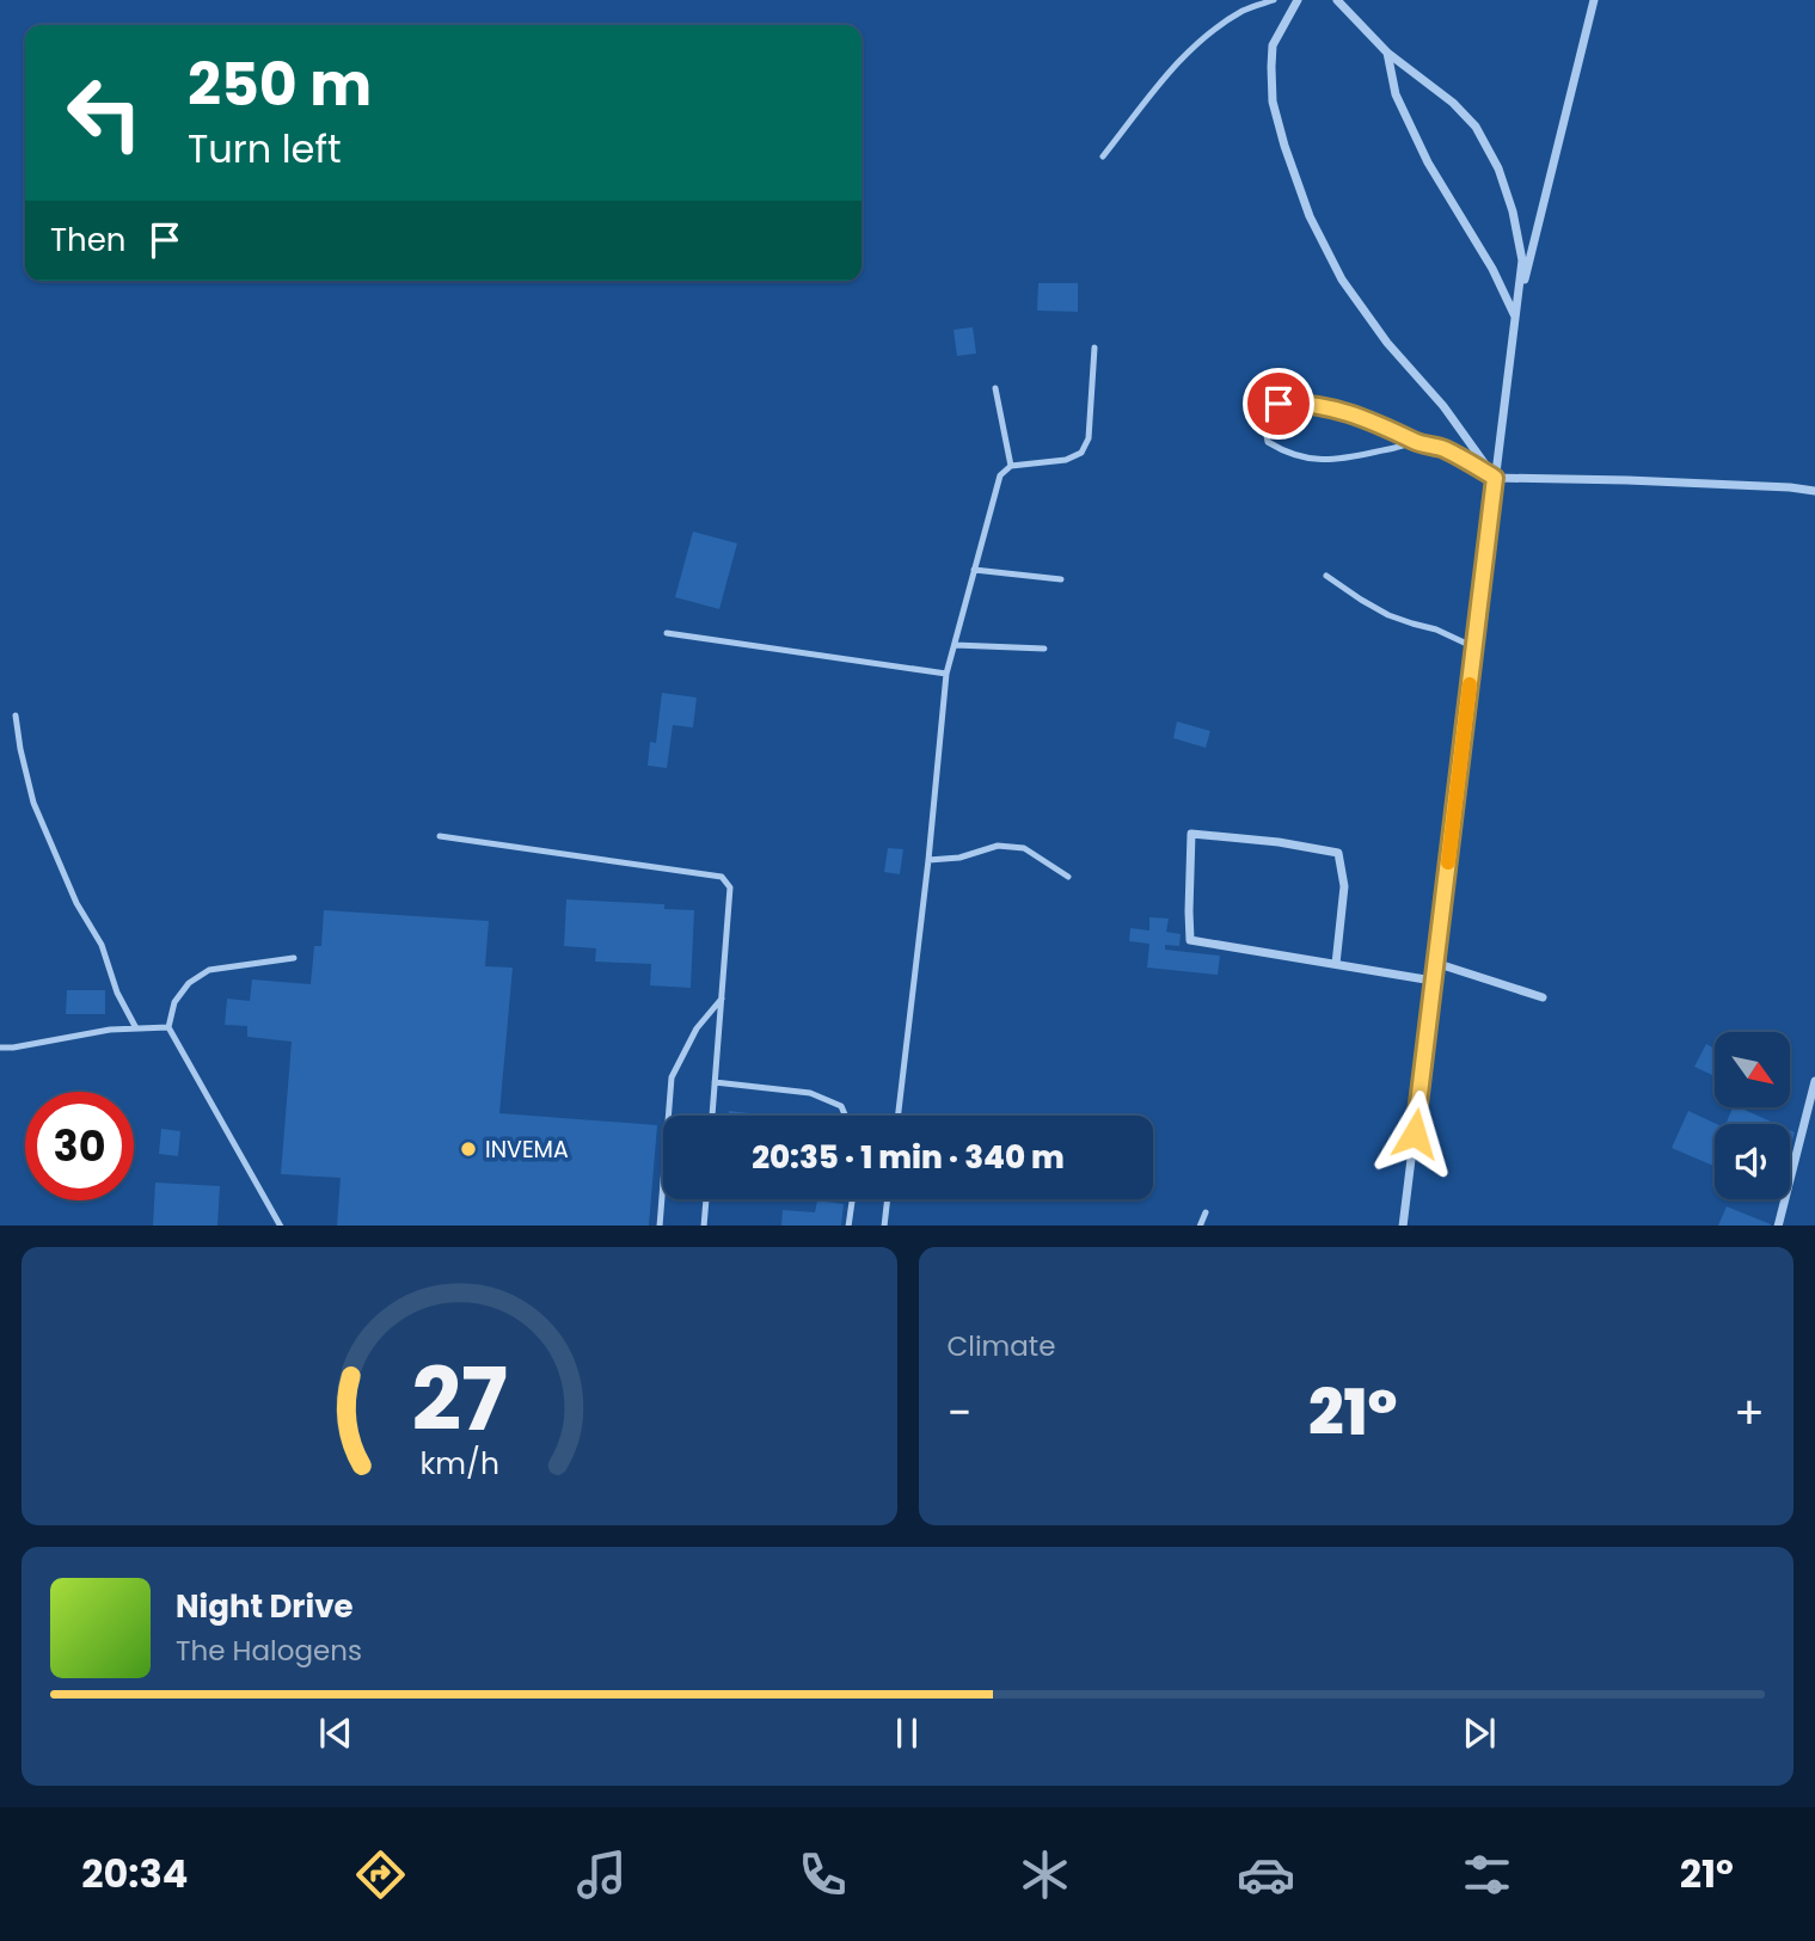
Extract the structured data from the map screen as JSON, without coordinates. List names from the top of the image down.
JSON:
{
  "places": ["INVEMA"],
  "north": "bottom right",
  "page": {
    "turn": ["250 m", "Turn left"],
    "then": "Then",
    "limit": "30",
    "trip": "20:35 · 1 min · 340 m",
    "tile": "Climate",
    "heat": ["−", "21°", "+"],
    "song": ["Night Drive", "The Halogens"],
    "tabs": ["20:34", "21°"],
    "gauge": ["27", "km/h"]
  }
}
